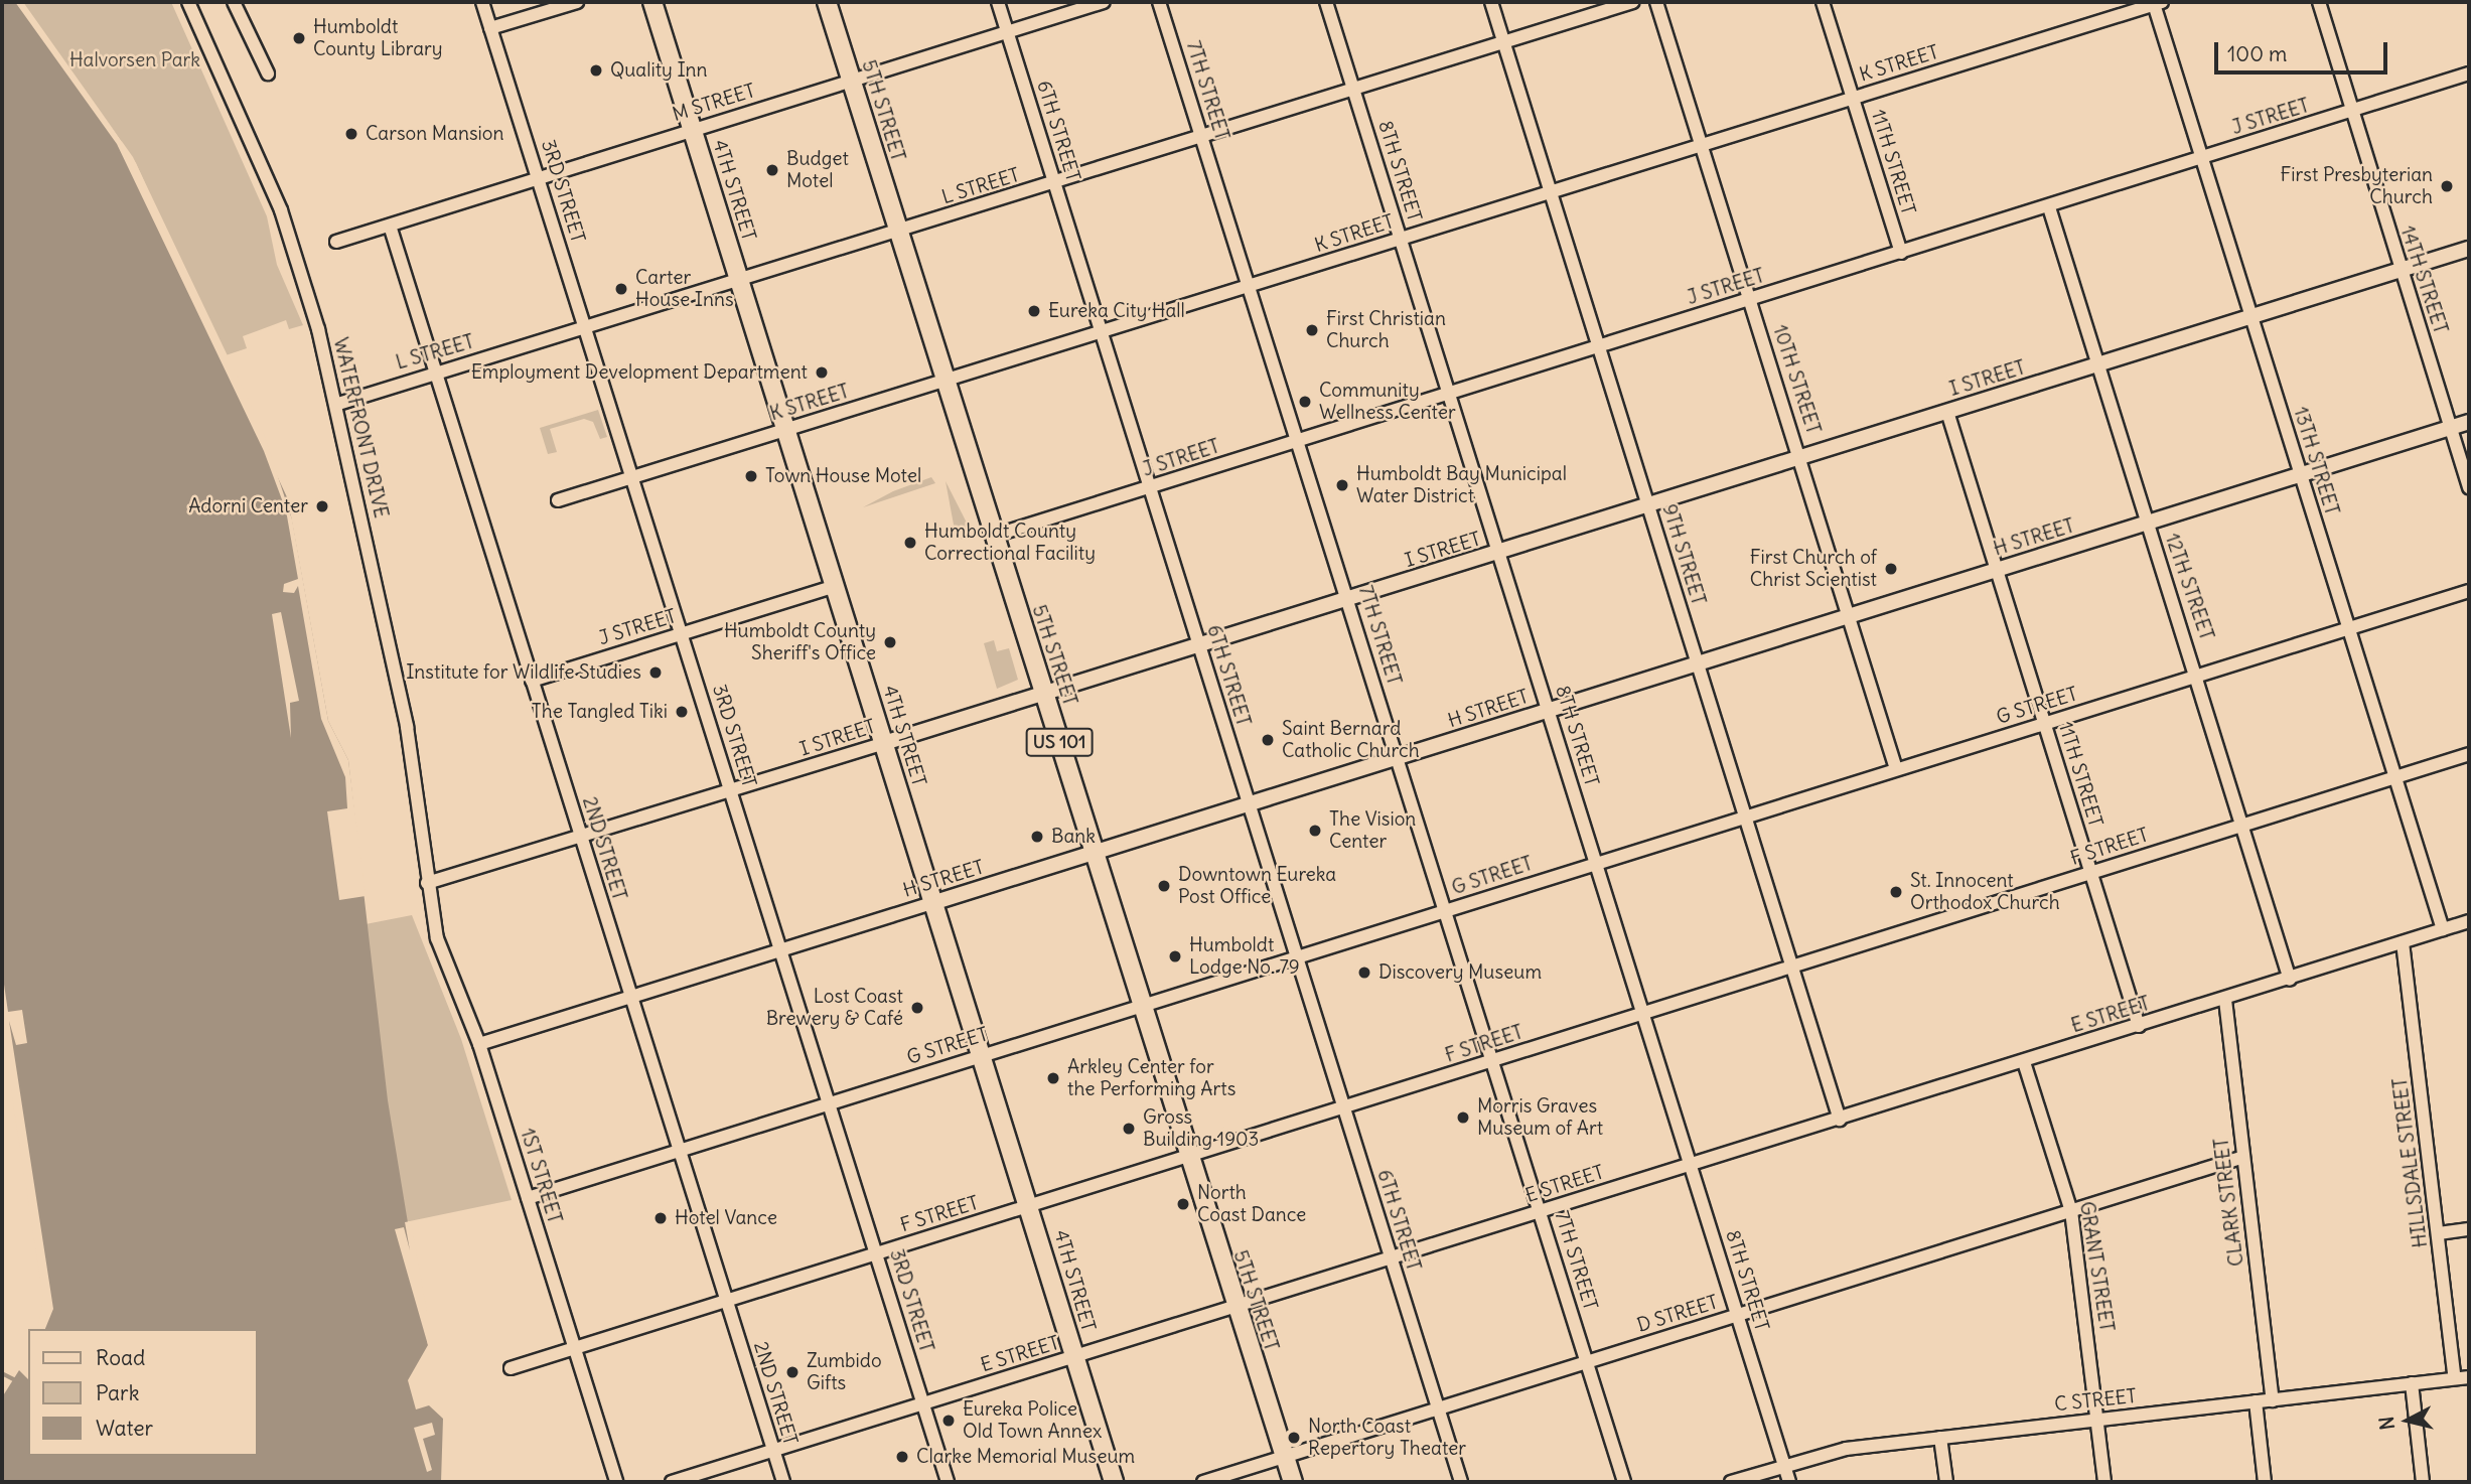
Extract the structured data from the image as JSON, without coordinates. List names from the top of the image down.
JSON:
{
  "streets": {
    "highway": ["5TH STREET", "4TH STREET", "US 101"],
    "main road": ["I STREET", "H STREET"],
    "street": [
      "K STREET",
      "7TH STREET",
      "M STREET",
      "J STREET",
      "6TH STREET",
      "11TH STREET",
      "8TH STREET",
      "L STREET",
      "3RD STREET",
      "14TH STREET",
      "10TH STREET",
      "WATERFRONT DRIVE",
      "13TH STREET",
      "9TH STREET",
      "12TH STREET",
      "G STREET",
      "F STREET",
      "2ND STREET",
      "E STREET",
      "HILLSDALE STREET",
      "1ST STREET",
      "CLARK STREET",
      "GRANT STREET",
      "D STREET",
      "C STREET"
    ]
  },
  "crossings": [
    ["K STREET", "7TH STREET"],
    ["K STREET", "5TH STREET"],
    ["K STREET", "6TH STREET"],
    ["K STREET", "11TH STREET"],
    ["K STREET", "8TH STREET"],
    ["K STREET", "4TH STREET"],
    ["K STREET", "3RD STREET"],
    ["K STREET", "10TH STREET"],
    ["K STREET", "13TH STREET"],
    ["K STREET", "9TH STREET"],
    ["7TH STREET", "J STREET"],
    ["7TH STREET", "L STREET"],
    ["7TH STREET", "I STREET"],
    ["7TH STREET", "H STREET"],
    ["7TH STREET", "G STREET"],
    ["7TH STREET", "F STREET"],
    ["7TH STREET", "E STREET"],
    ["7TH STREET", "D STREET"],
    ["M STREET", "5TH STREET"],
    ["M STREET", "6TH STREET"],
    ["M STREET", "4TH STREET"],
    ["M STREET", "3RD STREET"],
    ["M STREET", "2ND STREET"],
    ["5TH STREET", "J STREET"],
    ["5TH STREET", "L STREET"],
    ["5TH STREET", "I STREET"],
    ["5TH STREET", "H STREET"],
    ["5TH STREET", "G STREET"],
    ["5TH STREET", "F STREET"],
    ["5TH STREET", "E STREET"],
    ["5TH STREET", "D STREET"],
    ["J STREET", "6TH STREET"],
    ["J STREET", "11TH STREET"],
    ["J STREET", "8TH STREET"],
    ["J STREET", "4TH STREET"],
    ["J STREET", "3RD STREET"],
    ["J STREET", "14TH STREET"],
    ["J STREET", "10TH STREET"],
    ["J STREET", "13TH STREET"],
    ["J STREET", "9TH STREET"],
    ["J STREET", "12TH STREET"],
    ["J STREET", "2ND STREET"],
    ["6TH STREET", "L STREET"],
    ["6TH STREET", "I STREET"],
    ["6TH STREET", "H STREET"],
    ["6TH STREET", "G STREET"],
    ["6TH STREET", "F STREET"],
    ["6TH STREET", "E STREET"],
    ["6TH STREET", "D STREET"],
    ["11TH STREET", "I STREET"],
    ["11TH STREET", "H STREET"],
    ["11TH STREET", "G STREET"],
    ["11TH STREET", "F STREET"],
    ["11TH STREET", "E STREET"],
    ["8TH STREET", "L STREET"],
    ["8TH STREET", "I STREET"],
    ["8TH STREET", "H STREET"],
    ["8TH STREET", "G STREET"],
    ["8TH STREET", "F STREET"],
    ["8TH STREET", "E STREET"],
    ["8TH STREET", "D STREET"],
    ["8TH STREET", "C STREET"],
    ["L STREET", "4TH STREET"],
    ["L STREET", "3RD STREET"],
    ["L STREET", "WATERFRONT DRIVE"],
    ["L STREET", "9TH STREET"],
    ["L STREET", "2ND STREET"],
    ["4TH STREET", "I STREET"],
    ["4TH STREET", "H STREET"],
    ["4TH STREET", "G STREET"],
    ["4TH STREET", "F STREET"],
    ["4TH STREET", "E STREET"],
    ["3RD STREET", "I STREET"],
    ["3RD STREET", "H STREET"],
    ["3RD STREET", "G STREET"],
    ["3RD STREET", "F STREET"],
    ["3RD STREET", "E STREET"],
    ["14TH STREET", "I STREET"],
    ["14TH STREET", "H STREET"],
    ["I STREET", "10TH STREET"],
    ["I STREET", "WATERFRONT DRIVE"],
    ["I STREET", "13TH STREET"],
    ["I STREET", "9TH STREET"],
    ["I STREET", "12TH STREET"],
    ["I STREET", "2ND STREET"],
    ["I STREET", "1ST STREET"],
    ["10TH STREET", "H STREET"],
    ["10TH STREET", "G STREET"],
    ["WATERFRONT DRIVE", "1ST STREET"],
    ["13TH STREET", "H STREET"],
    ["13TH STREET", "G STREET"],
    ["13TH STREET", "F STREET"],
    ["13TH STREET", "E STREET"],
    ["H STREET", "9TH STREET"],
    ["H STREET", "12TH STREET"],
    ["H STREET", "2ND STREET"],
    ["H STREET", "1ST STREET"],
    ["9TH STREET", "G STREET"],
    ["9TH STREET", "F STREET"],
    ["9TH STREET", "E STREET"],
    ["12TH STREET", "G STREET"],
    ["12TH STREET", "F STREET"],
    ["12TH STREET", "E STREET"],
    ["G STREET", "2ND STREET"],
    ["G STREET", "1ST STREET"],
    ["F STREET", "2ND STREET"],
    ["F STREET", "1ST STREET"],
    ["2ND STREET", "E STREET"],
    ["E STREET", "HILLSDALE STREET"],
    ["E STREET", "CLARK STREET"],
    ["E STREET", "GRANT STREET"],
    ["HILLSDALE STREET", "C STREET"],
    ["CLARK STREET", "D STREET"],
    ["CLARK STREET", "C STREET"],
    ["GRANT STREET", "D STREET"],
    ["GRANT STREET", "C STREET"]
  ],
  "parks": ["Halvorsen Park"],
  "places": [
    "Humboldt County Library",
    "Quality Inn",
    "Carson Mansion",
    "Budget Motel",
    "First Presbyterian Church",
    "Carter House Inns",
    "Eureka City Hall",
    "First Christian Church",
    "Employment Development Department",
    "Community Wellness Center",
    "Town House Motel",
    "Humboldt Bay Municipal Water District",
    "Adorni Center",
    "Humboldt County Correctional Facility",
    "First Church of Christ Scientist",
    "Humboldt County Sheriff's Office",
    "Institute for Wildlife Studies",
    "The Tangled Tiki",
    "Saint Bernard Catholic Church",
    "The Vision Center",
    "Bank",
    "Downtown Eureka Post Office",
    "St. Innocent Orthodox Church",
    "Humboldt Lodge No. 79",
    "Discovery Museum",
    "Lost Coast Brewery & Café",
    "Arkley Center for the Performing Arts",
    "Morris Graves Museum of Art",
    "Gross Building 1903",
    "North Coast Dance",
    "Hotel Vance",
    "Zumbido Gifts",
    "Eureka Police Old Town Annex",
    "North Coast Repertory Theater",
    "Clarke Memorial Museum"
  ],
  "legend": ["Road", "Park", "Water"],
  "scale_bar": "100 m",
  "north": "left"
}
